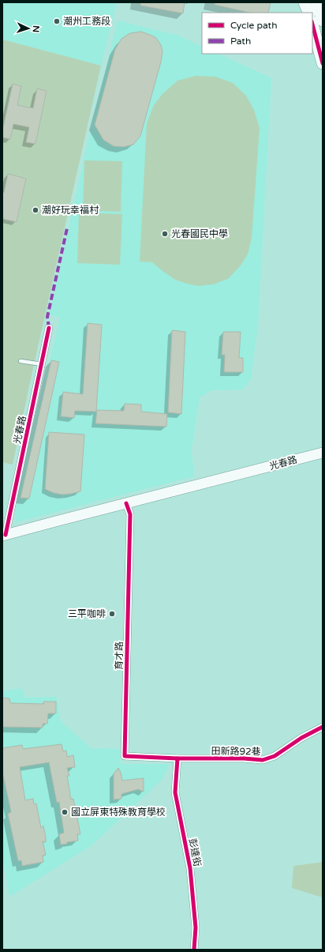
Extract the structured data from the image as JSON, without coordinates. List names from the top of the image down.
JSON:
{
  "streets": {
    "main road": ["光春路"],
    "street": ["育才路", "田新路92巷", "彭達街"]
  },
  "crossings": [
    ["光春路", "育才路"],
    ["育才路", "田新路92巷"],
    ["育才路", "彭達街"],
    ["田新路92巷", "彭達街"]
  ],
  "places": [
    "潮州工務段",
    "潮好玩幸福村",
    "光春國民中學",
    "三平咖啡",
    "國立屏東特殊教育學校"
  ],
  "legend": ["Cycle path", "Path"],
  "north": "right"
}
